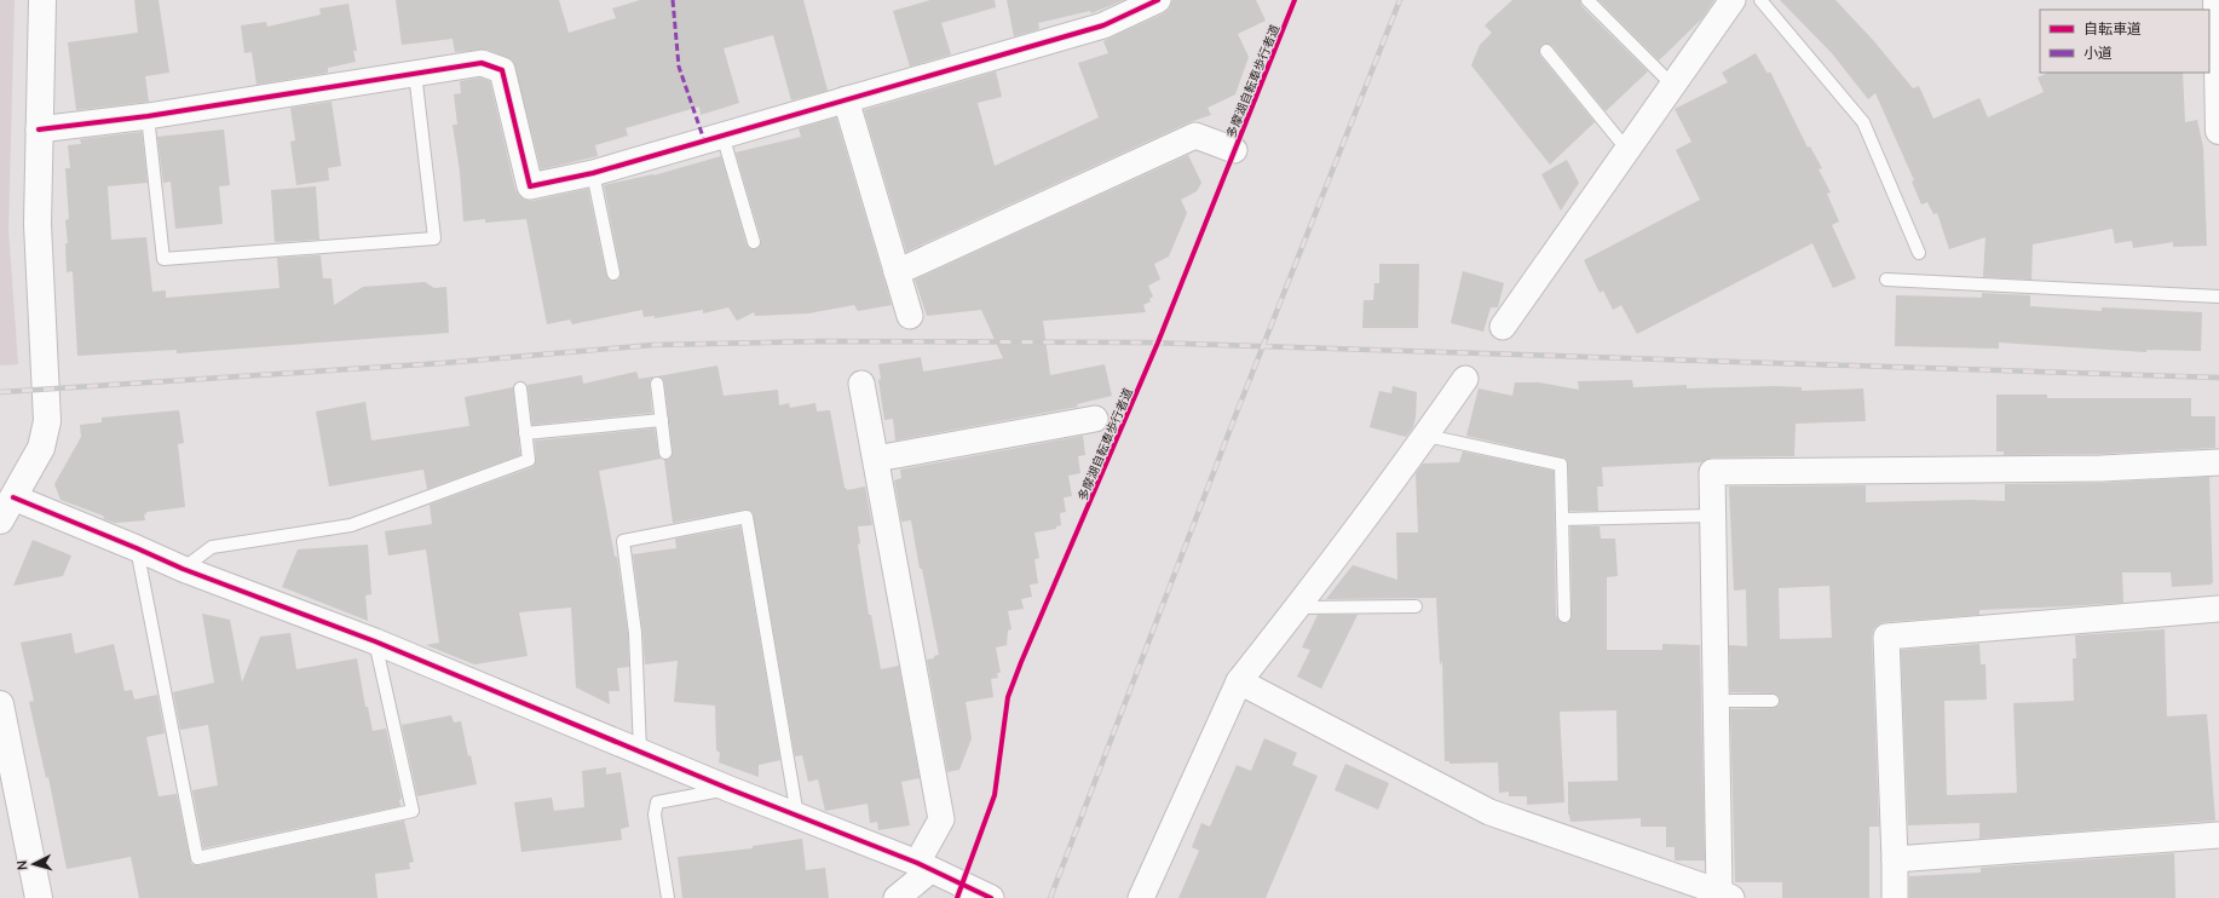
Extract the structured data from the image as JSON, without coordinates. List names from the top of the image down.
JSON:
{
  "streets": {
    "cycle path": ["多摩湖自転車歩行者道"]
  },
  "legend": ["自転車道", "小道"],
  "north": "left"
}
